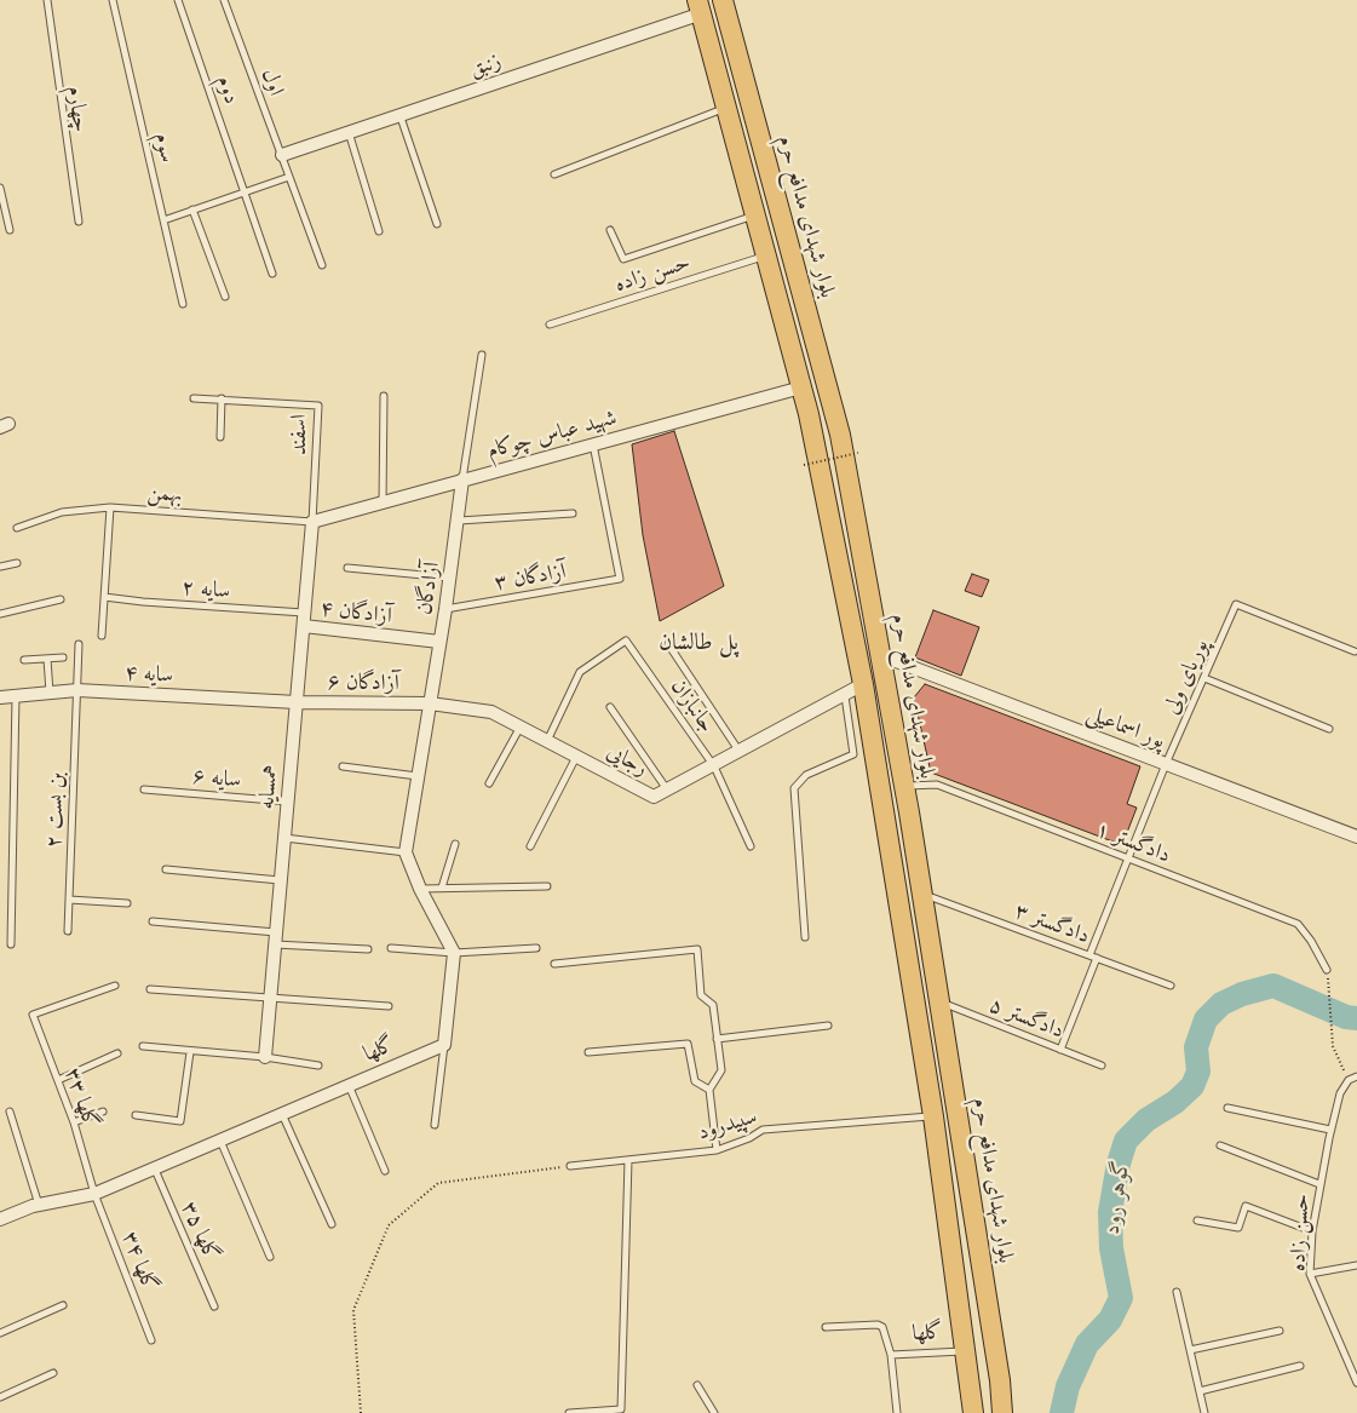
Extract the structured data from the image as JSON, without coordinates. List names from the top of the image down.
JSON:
{
  "streets": {
    "main road": ["بلوار شهدای مدافع حرم"],
    "street": [
      "زنبق",
      "شهید عباس چوکام",
      "آزادگان",
      "آزادگان ۴",
      "سایه ۴",
      "آزادگان ۶",
      "پور اسماعیلی",
      "رجایی",
      "همسایه",
      "گلها"
    ],
    "lane": [
      "اول",
      "دوم",
      "چهارم",
      "سوم",
      "حسن زاده",
      "اسفند",
      "بهمن",
      "آزادگان ۳",
      "سایه ۲",
      "پوریای ولی",
      "جانبازان",
      "سایه ۶",
      "بن بست ۲",
      "دادگستر ۱",
      "دادگستر ۳",
      "دادگستر ۵",
      "گلها ۳۳",
      "سپیدرود",
      "گلها ۳۵",
      "گلها ۳۴"
    ]
  },
  "crossings": [
    ["زنبق", "اول"],
    ["بلوار شهدای مدافع حرم", "پور اسماعیلی"],
    ["بلوار شهدای مدافع حرم", "دادگستر ۱"],
    ["بلوار شهدای مدافع حرم", "دادگستر ۳"],
    ["بلوار شهدای مدافع حرم", "دادگستر ۵"],
    ["اسفند", "شهید عباس چوکام"],
    ["اسفند", "بهمن"],
    ["اسفند", "همسایه"],
    ["شهید عباس چوکام", "بهمن"],
    ["شهید عباس چوکام", "آزادگان ۳"],
    ["شهید عباس چوکام", "آزادگان"],
    ["شهید عباس چوکام", "همسایه"],
    ["بهمن", "همسایه"],
    ["آزادگان ۳", "آزادگان"],
    ["آزادگان", "آزادگان ۴"],
    ["آزادگان", "آزادگان ۶"],
    ["آزادگان", "رجایی"],
    ["سایه ۲", "همسایه"],
    ["آزادگان ۴", "همسایه"],
    ["سایه ۴", "آزادگان ۶"],
    ["سایه ۴", "همسایه"],
    ["سایه ۴", "بن بست ۲"],
    ["پوریای ولی", "پور اسماعیلی"],
    ["پوریای ولی", "دادگستر ۱"],
    ["پوریای ولی", "دادگستر ۳"],
    ["پوریای ولی", "دادگستر ۵"],
    ["آزادگان ۶", "رجایی"],
    ["آزادگان ۶", "همسایه"],
    ["جانبازان", "رجایی"],
    ["سایه ۶", "همسایه"],
    ["گلها", "گلها ۳۳"],
    ["گلها", "گلها ۳۵"],
    ["گلها", "گلها ۳۴"],
    ["گلها ۳۳", "گلها ۳۴"]
  ],
  "districts": ["پل طالشان"],
  "water": ["گوهر رود"]
}
